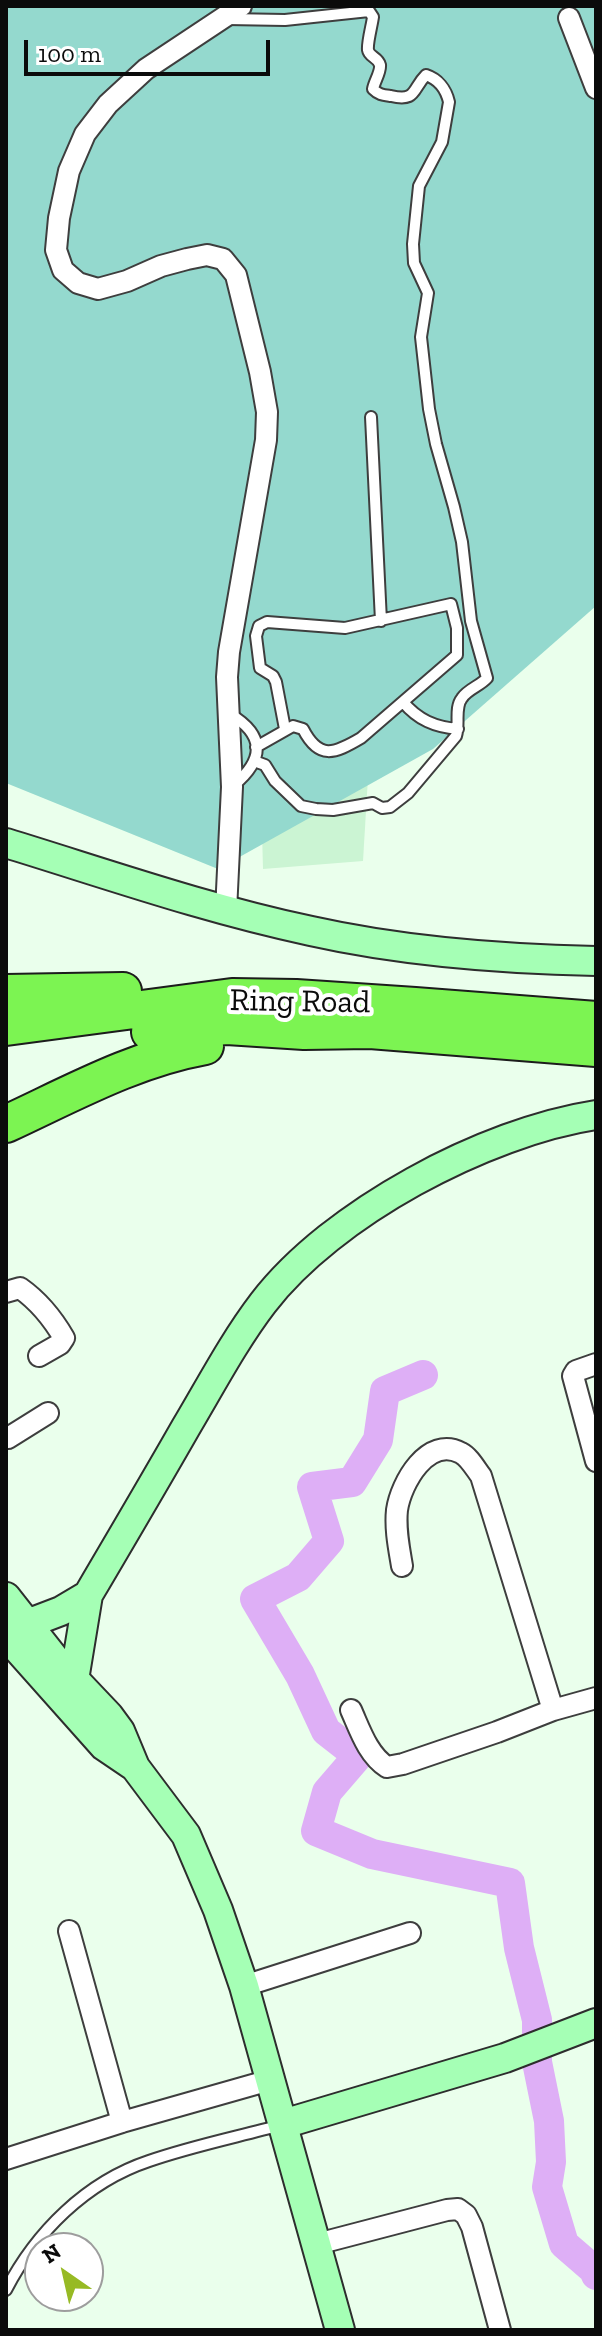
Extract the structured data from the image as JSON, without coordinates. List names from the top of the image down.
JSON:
{
  "streets": {
    "highway": ["Ring Road"]
  },
  "scale_bar": "100 m",
  "north": "top left"
}
